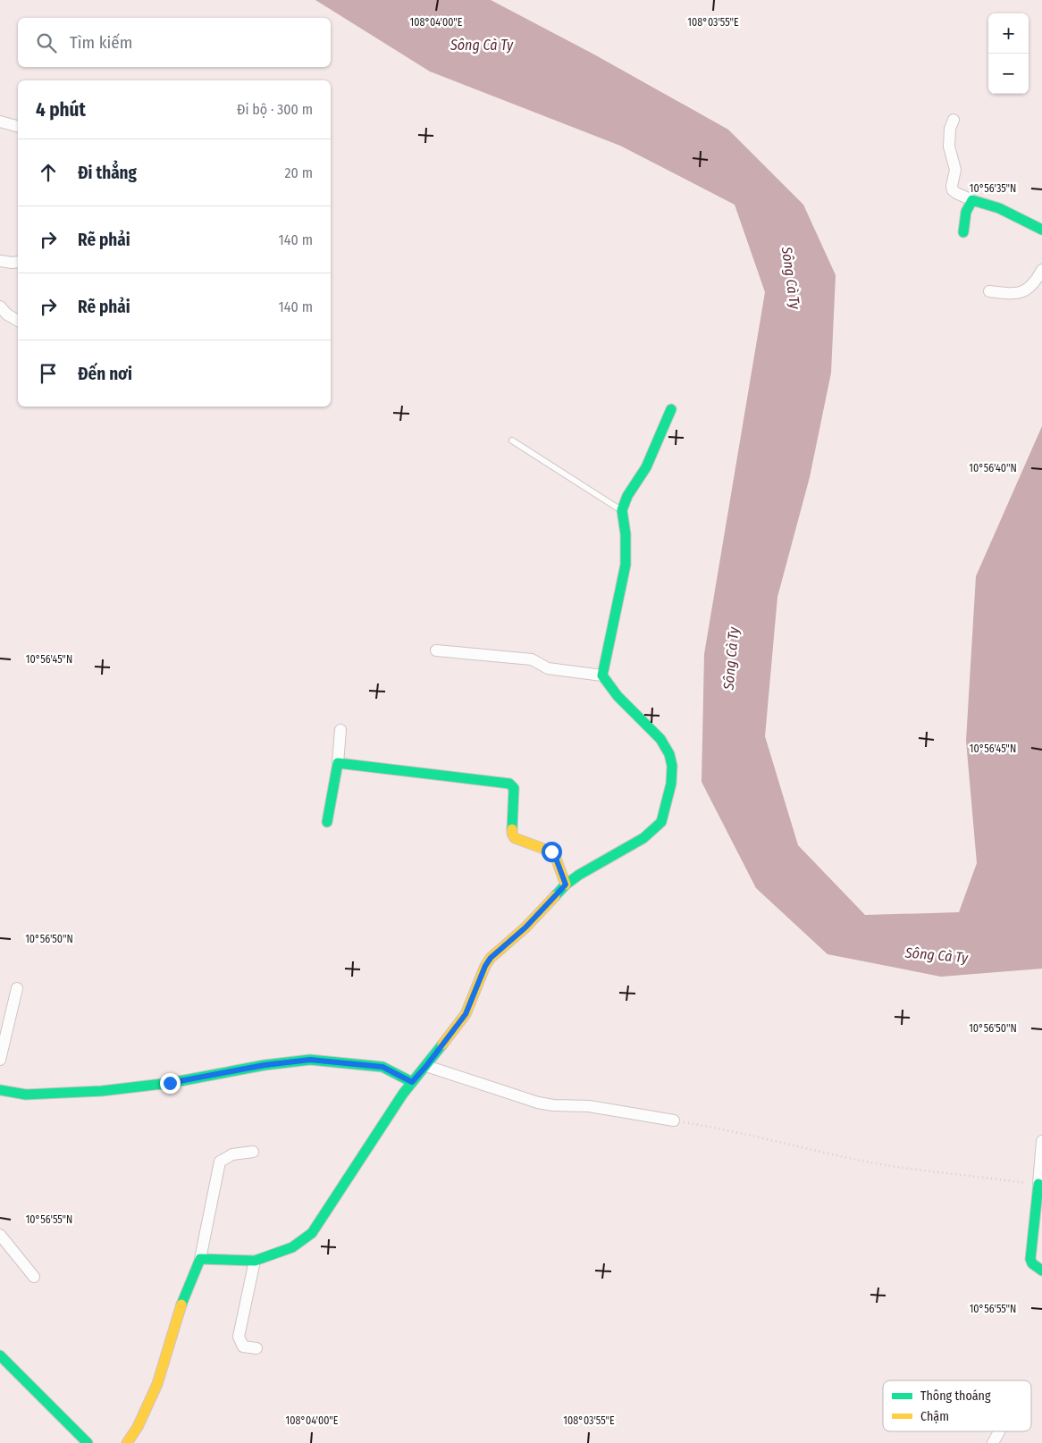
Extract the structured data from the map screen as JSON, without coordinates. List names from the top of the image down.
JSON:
{
  "water": ["Sông Cà Ty"],
  "legend": ["Thông thoáng", "Chậm"],
  "page": {
    "map_buttons": ["+", "−"],
    "search": "Tìm kiếm",
    "heading": ["4 phút", "Đi bộ · 300 m"],
    "list": [
      ["Đi thẳng", "20 m"],
      ["Rẽ phải", "140 m"],
      ["Rẽ phải", "140 m"],
      "Đến nơi"
    ]
  },
  "coordinates": [
    "108°04'00\"E",
    "108°03'55\"E",
    "10°56'35\"N",
    "10°56'40\"N",
    "10°56'45\"N",
    "10°56'50\"N",
    "10°56'55\"N"
  ]
}
